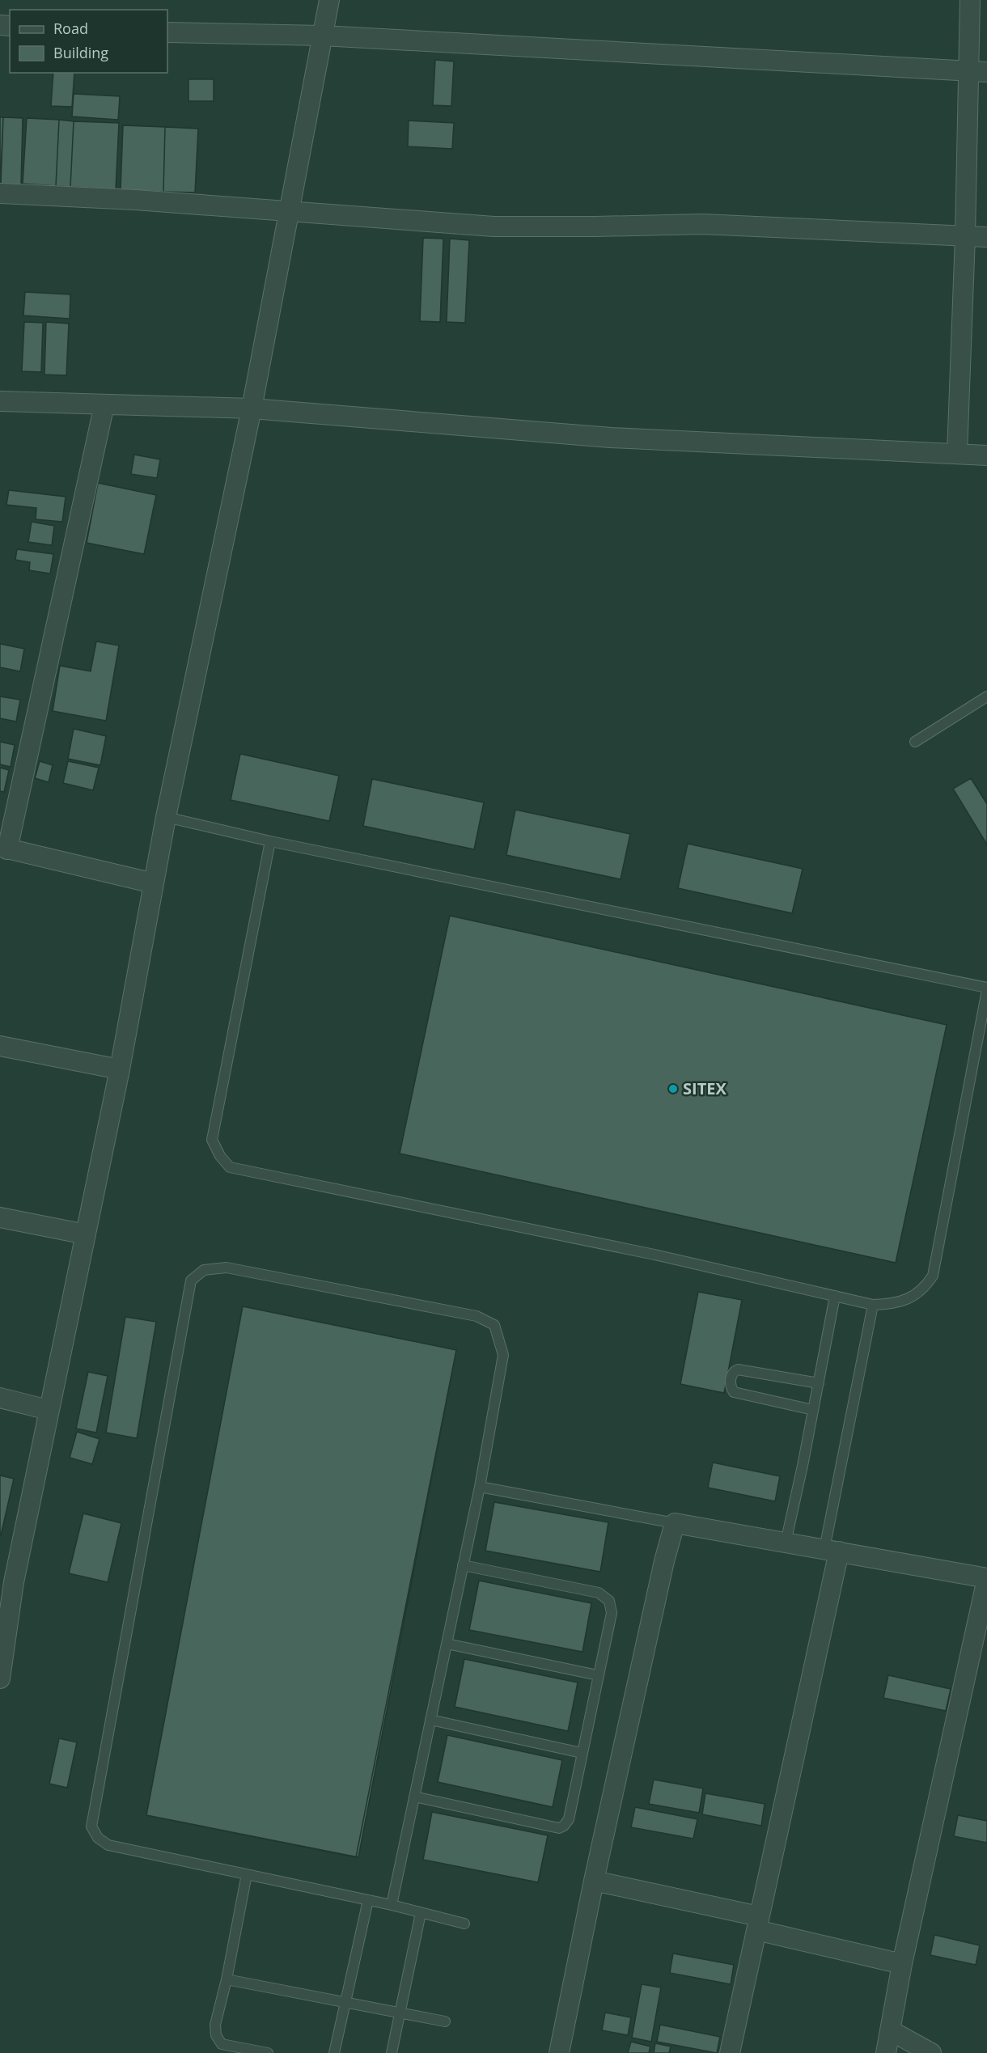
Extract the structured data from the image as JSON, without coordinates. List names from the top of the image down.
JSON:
{
  "places": ["SITEX"],
  "legend": ["Road", "Building"]
}
